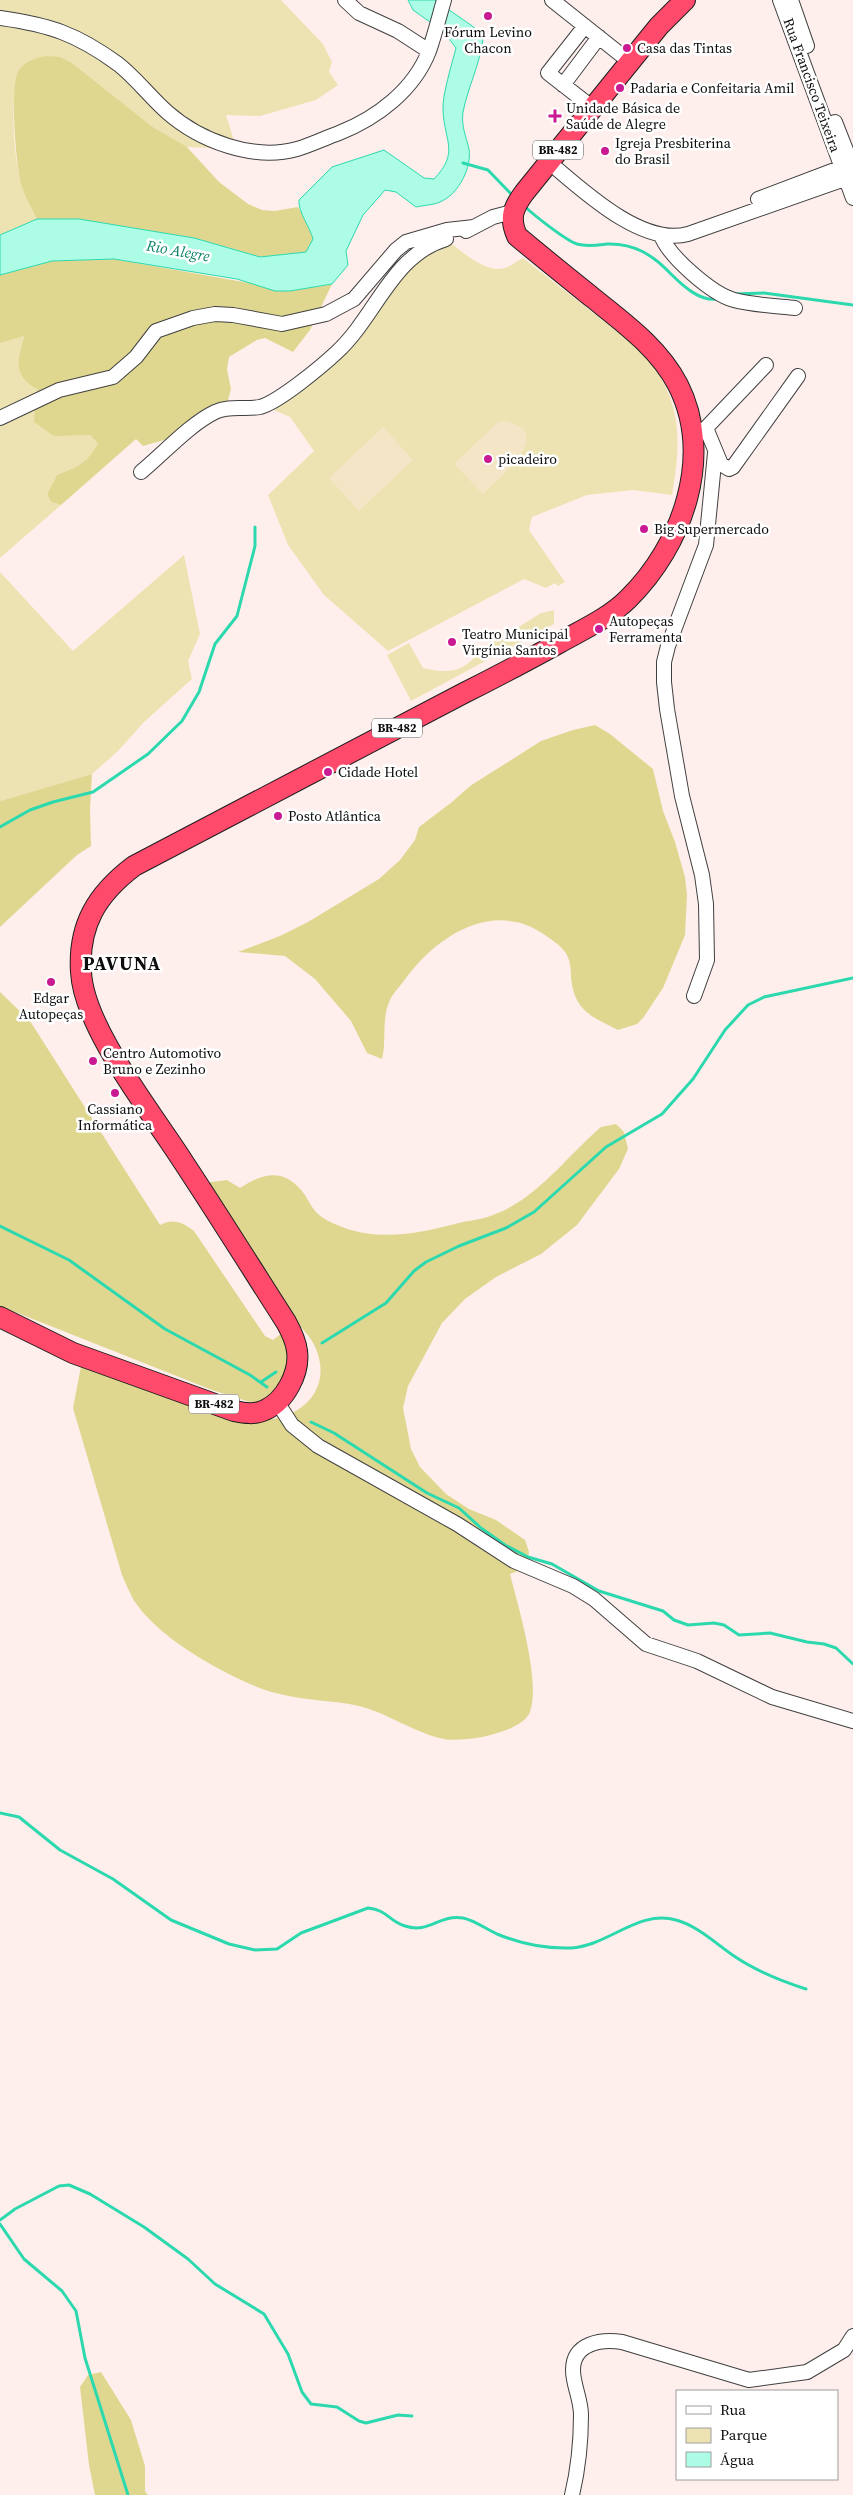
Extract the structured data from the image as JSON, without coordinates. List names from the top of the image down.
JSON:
{
  "streets": {
    "highway": ["BR-482"],
    "street": ["Rua Francisco Teixeira"]
  },
  "districts": ["PAVUNA"],
  "water": ["Rio Alegre"],
  "places": {
    "other": [
      "Fórum Levino Chacon",
      "Casa das Tintas",
      "Padaria e Confeitaria Amil",
      "Igreja Presbiterina do Brasil",
      "picadeiro",
      "Big Supermercado",
      "Autopeças Ferramenta",
      "Teatro Municipal Virgínia Santos",
      "Cidade Hotel",
      "Posto Atlântica",
      "Edgar Autopeças",
      "Centro Automotivo Bruno e Zezinho",
      "Cassiano Informática"
    ],
    "health": ["Unidade Básica de Saúde de Alegre"]
  },
  "legend": ["Rua", "Parque", "Água"]
}
